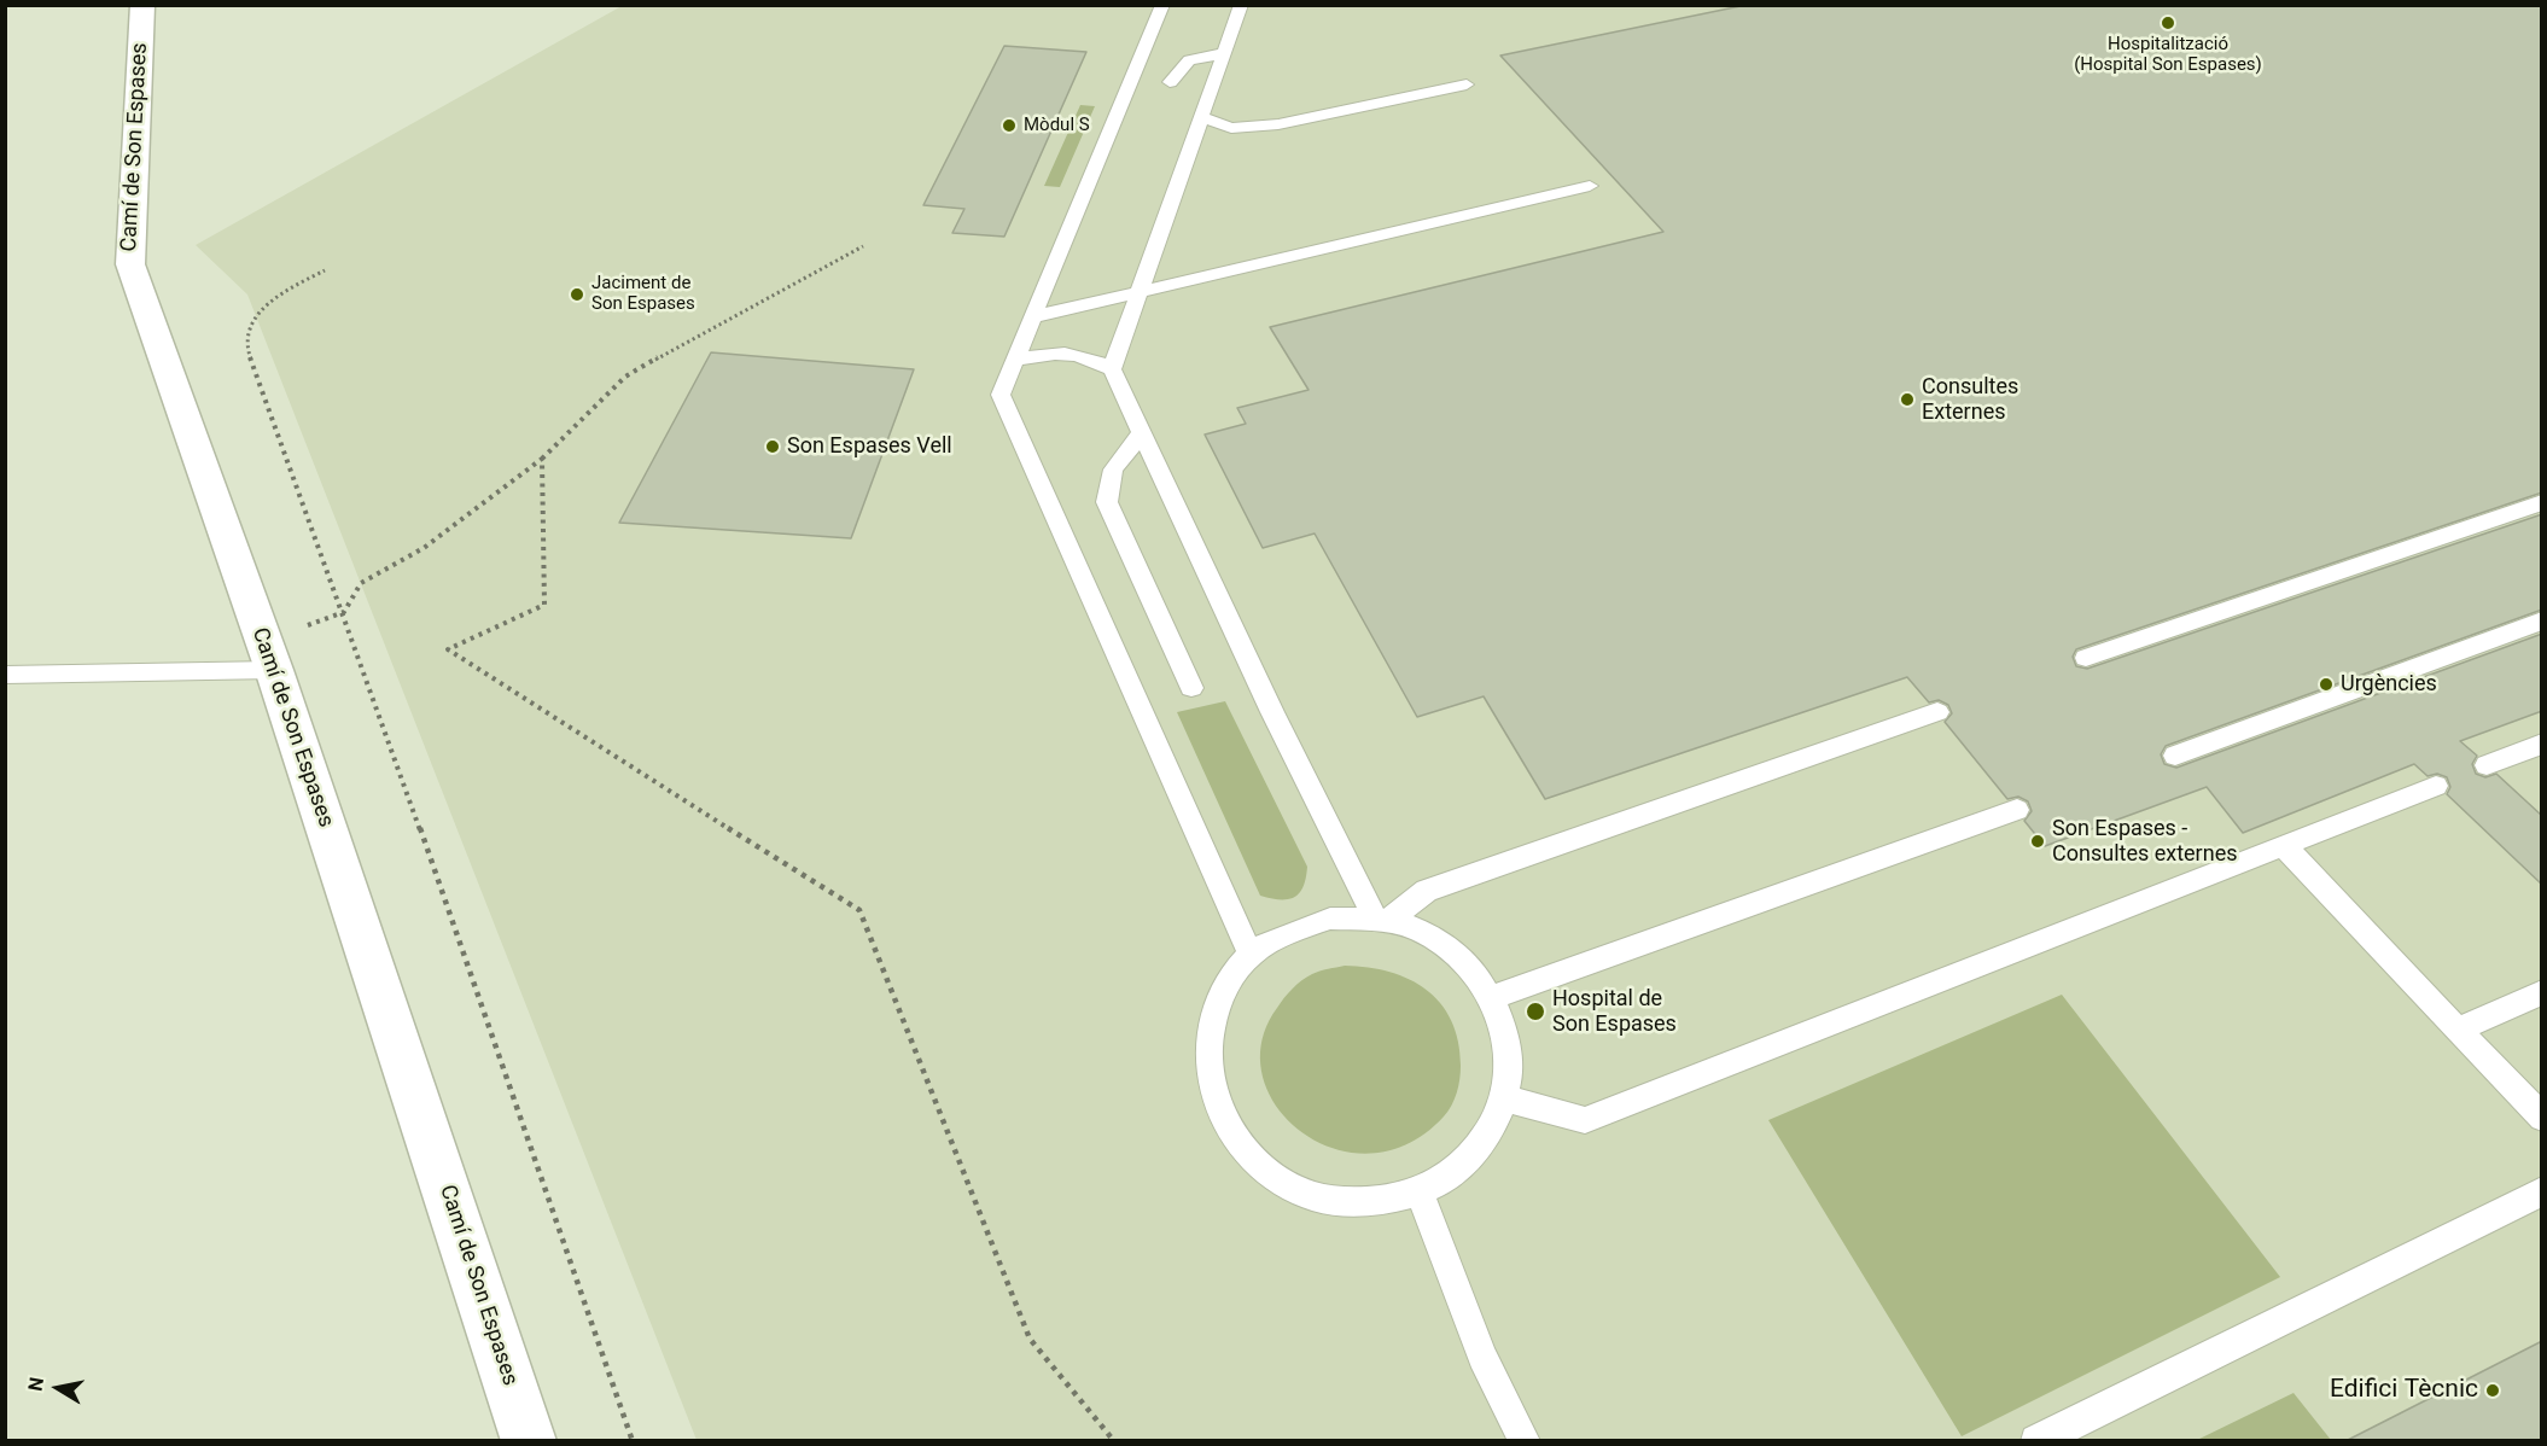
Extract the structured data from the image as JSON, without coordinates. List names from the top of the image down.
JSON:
{
  "streets": {
    "street": ["Camí de Son Espases"]
  },
  "places": [
    "Hospitalització (Hospital Son Espases)",
    "Mòdul S",
    "Jaciment de Son Espases",
    "Consultes Externes",
    "Son Espases Vell",
    "Urgències",
    "Son Espases - Consultes externes",
    "Hospital de Son Espases",
    "Edifici Tècnic"
  ],
  "north": "left"
}
